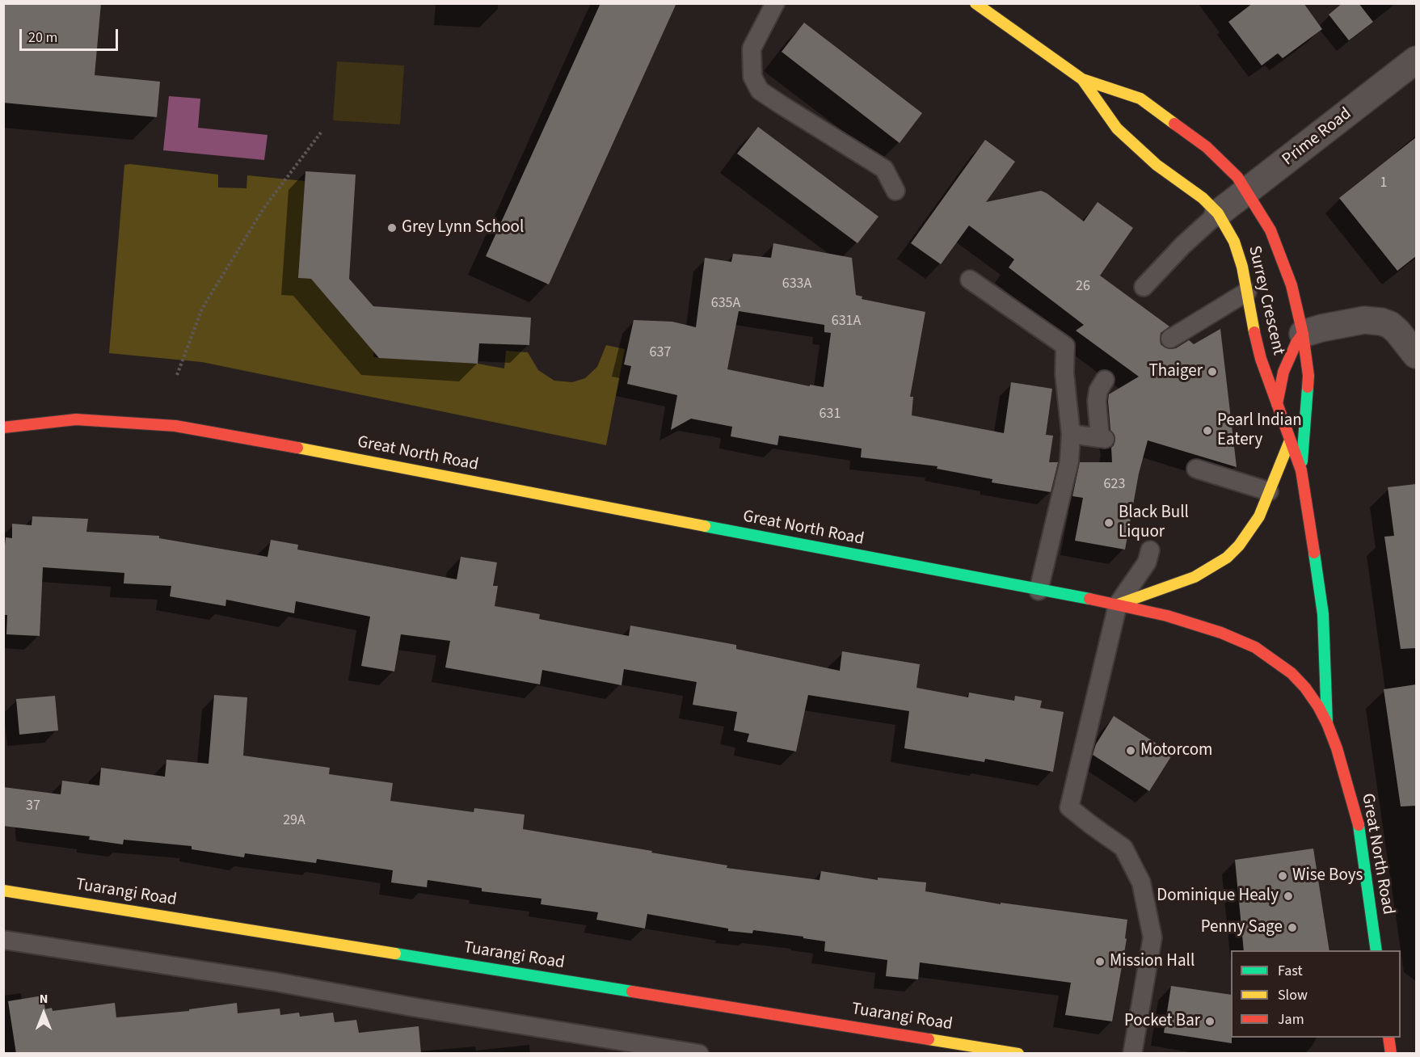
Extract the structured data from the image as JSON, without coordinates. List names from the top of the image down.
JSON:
{
  "streets": {
    "main road": ["Surrey Crescent", "Great North Road", "Tuarangi Road"],
    "street": ["Prime Road"]
  },
  "crossings": [
    ["Prime Road", "Surrey Crescent"],
    ["Surrey Crescent", "Great North Road"]
  ],
  "places": [
    "Grey Lynn School",
    "Thaiger",
    "Pearl Indian Eatery",
    "Black Bull Liquor",
    "Motorcom",
    "Wise Boys",
    "Dominique Healy",
    "Penny Sage",
    "Mission Hall",
    "Pocket Bar"
  ],
  "house_numbers": [
    "1",
    "633A",
    "26",
    "635A",
    "631A",
    "637",
    "631",
    "623",
    "37",
    "29A"
  ],
  "legend": ["Fast", "Slow", "Jam"],
  "scale_bar": "20 m",
  "north": "top"
}
